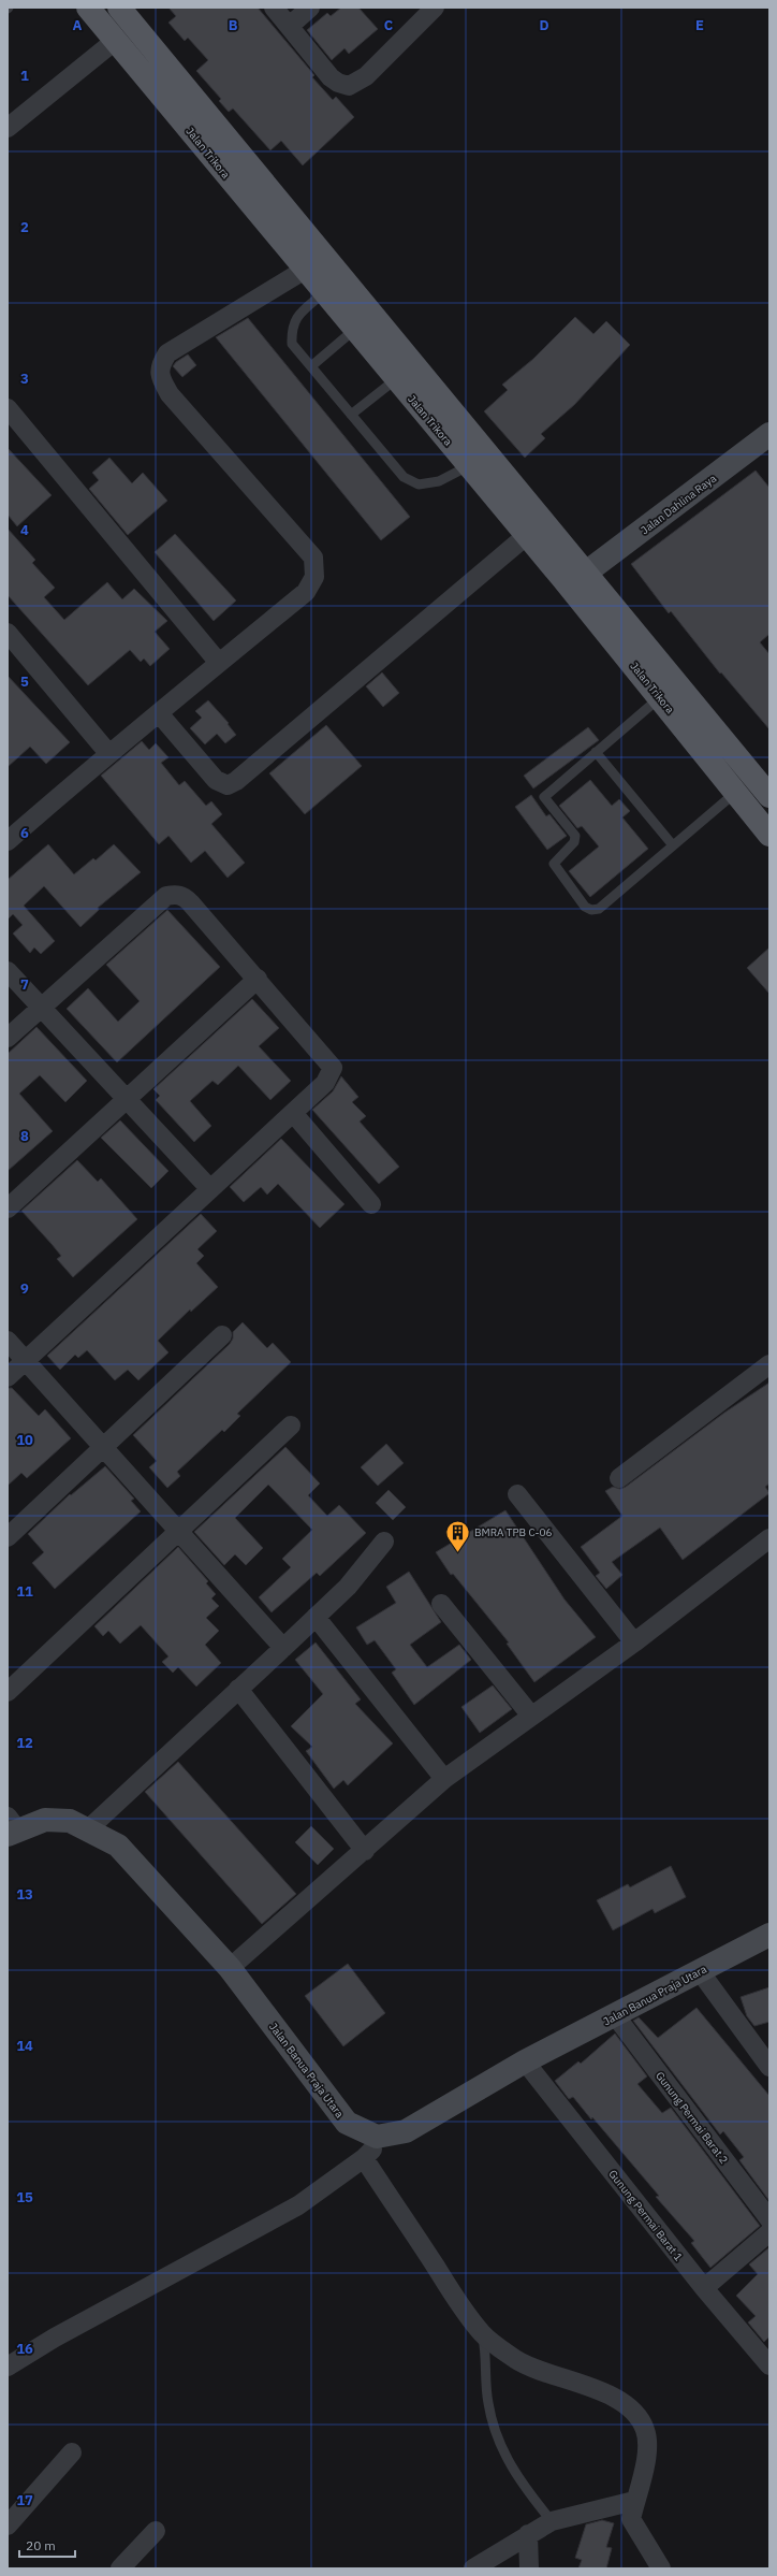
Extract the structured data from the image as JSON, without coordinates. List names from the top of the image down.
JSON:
{
  "streets": {
    "main road": ["Jalan Trikora"],
    "street": [
      "Jalan Dahlina Raya",
      "Jalan Banua Praja Utara",
      "Gunung Permai Barat 2",
      "Gunung Permai Barat 1"
    ]
  },
  "crossings": [
    ["Jalan Trikora", "Jalan Dahlina Raya"],
    ["Jalan Banua Praja Utara", "Gunung Permai Barat 2"],
    ["Jalan Banua Praja Utara", "Gunung Permai Barat 1"]
  ],
  "places": {
    "building": ["BMRA TPB C-06"]
  },
  "scale_bar": "20 m",
  "grid": {
    "columns": [
      "A",
      "B",
      "C",
      "D",
      "E"
    ],
    "rows": [
      "1",
      "2",
      "3",
      "4",
      "5",
      "6",
      "7",
      "8",
      "9",
      "10",
      "11",
      "12",
      "13",
      "14",
      "15",
      "16",
      "17"
    ]
  }
}
